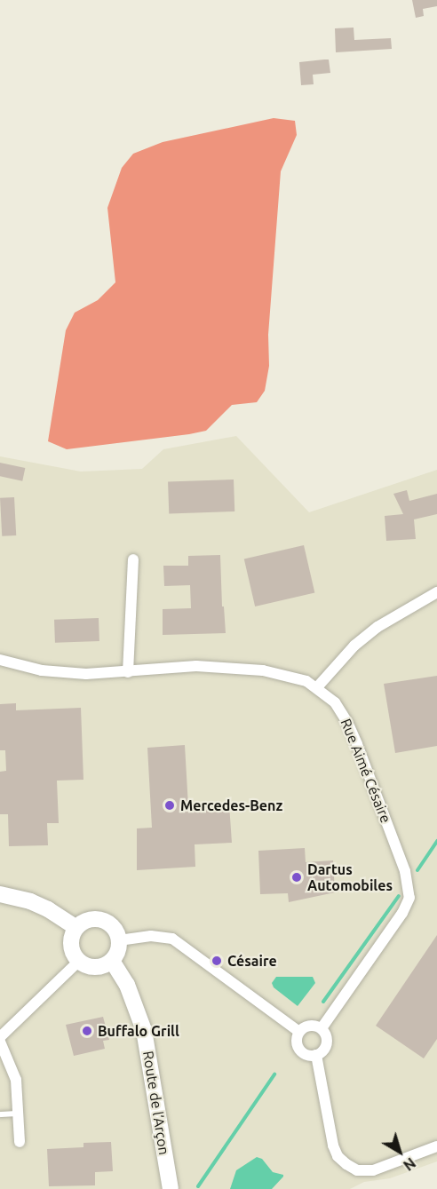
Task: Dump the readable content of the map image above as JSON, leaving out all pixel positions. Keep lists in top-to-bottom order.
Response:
{
  "streets": {
    "street": ["Rue Aimé Césaire", "Route de l’Arçon"]
  },
  "places": [
    "Mercedes-Benz",
    "Dartus Automobiles",
    "Césaire",
    "Buffalo Grill"
  ],
  "north": "bottom right"
}
